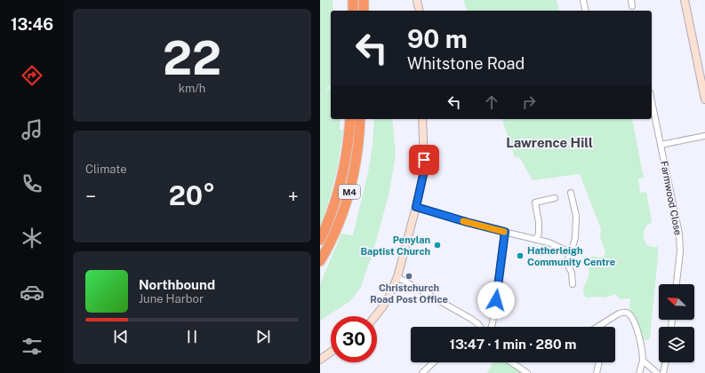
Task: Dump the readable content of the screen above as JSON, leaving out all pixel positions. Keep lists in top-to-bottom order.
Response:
{
  "streets": {
    "highway": ["M4"],
    "street": ["Farmwood Close"]
  },
  "districts": ["Lawrence Hill"],
  "places": ["Penylan Baptist Church", "Hatherleigh Community Centre", "Christchurch Road Post Office"],
  "north": "top left",
  "page": {
    "tabs": "13:46",
    "tile": [
      ["22", "km/h"],
      "Climate"
    ],
    "turn": ["90 m", "Whitstone Road"],
    "heat": ["−", "20°", "+"],
    "song": ["Northbound", "June Harbor"],
    "limit": "30",
    "trip": "13:47 · 1 min · 280 m"
  }
}
